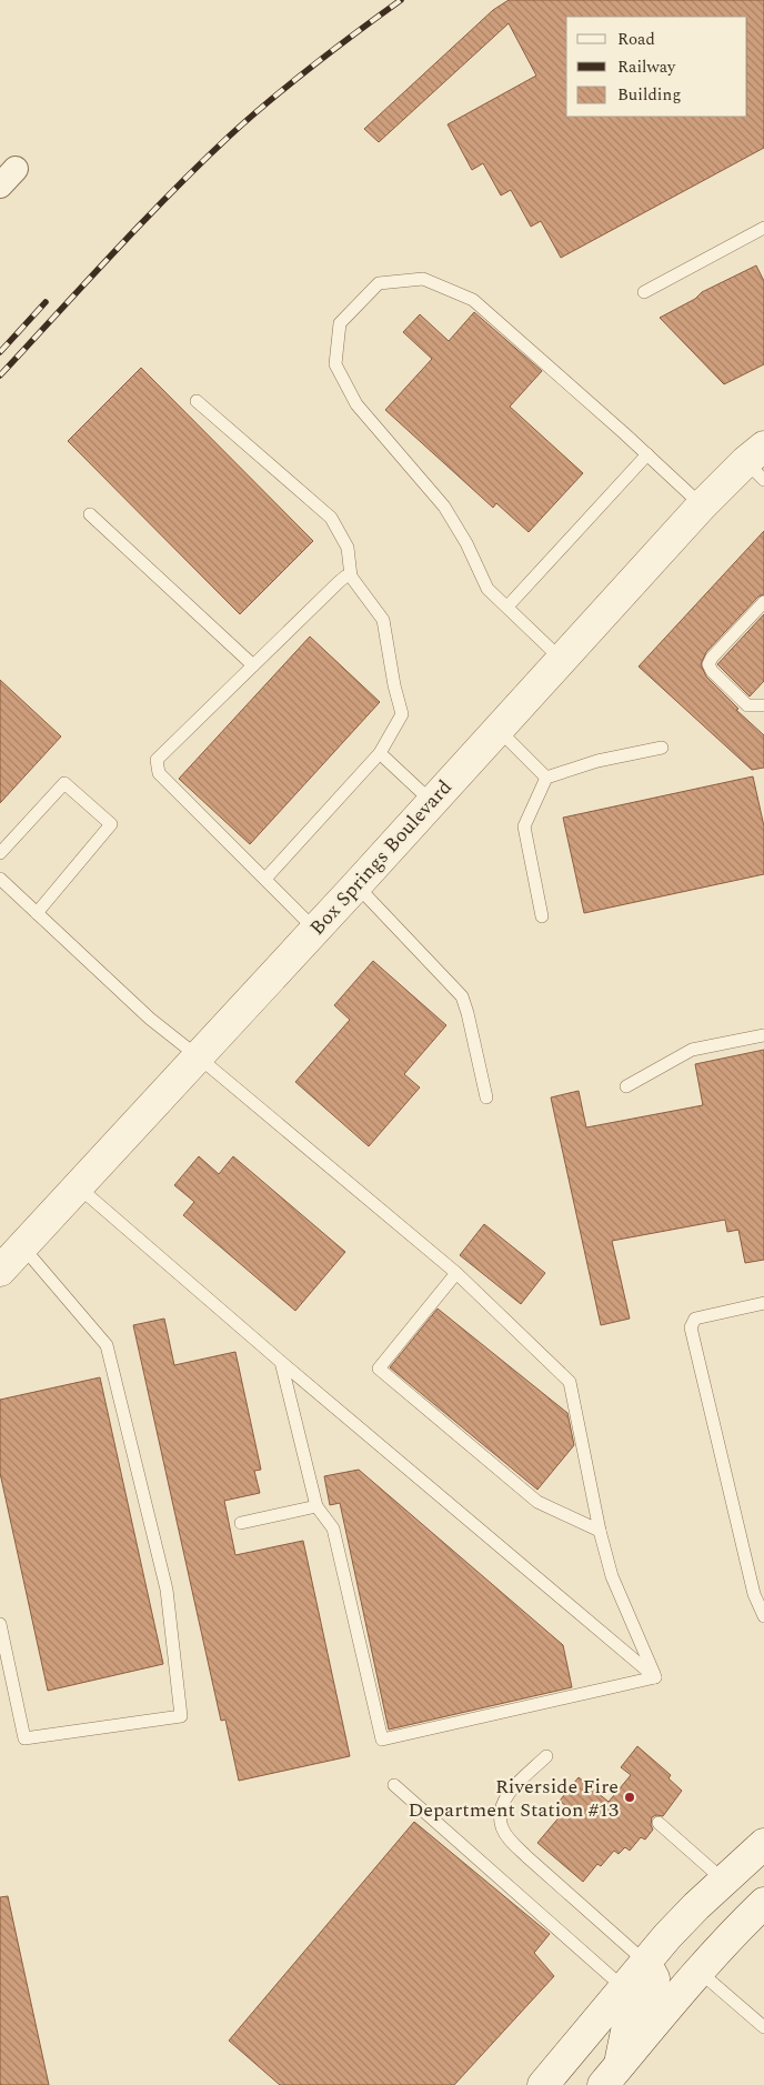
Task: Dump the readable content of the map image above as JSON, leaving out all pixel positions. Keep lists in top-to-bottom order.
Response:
{
  "streets": {
    "street": ["Box Springs Boulevard"]
  },
  "places": ["Riverside Fire Department Station #13"],
  "legend": ["Road", "Railway", "Building"]
}
